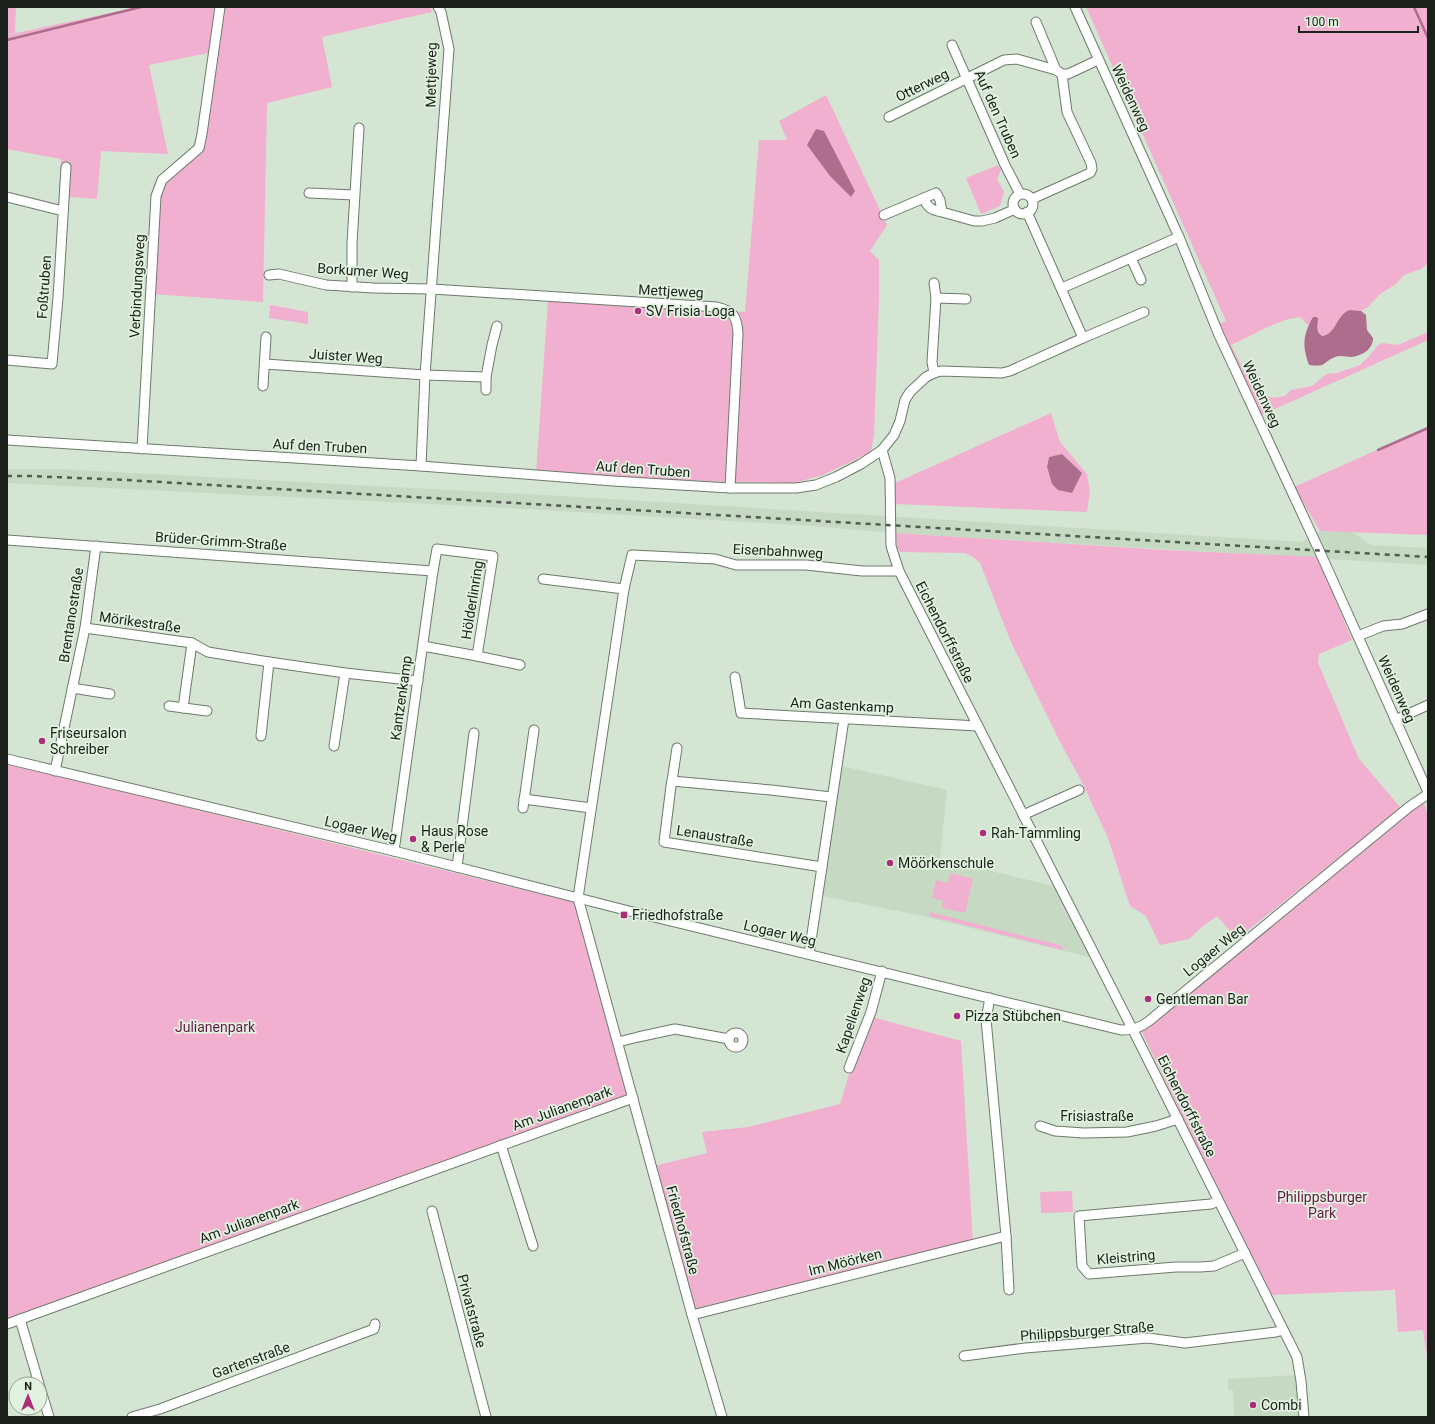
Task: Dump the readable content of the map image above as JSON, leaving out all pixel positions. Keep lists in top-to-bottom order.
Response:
{
  "streets": {
    "street": [
      "Mettjeweg",
      "Otterweg",
      "Weidenweg",
      "Auf den Truben",
      "Borkumer Weg",
      "Verbindungsweg",
      "Foßtruben",
      "Juister Weg",
      "Brüder-Grimm-Straße",
      "Eisenbahnweg",
      "Hölderlinring",
      "Brentanostraße",
      "Mörikestraße",
      "Eichendorffstraße",
      "Kantzenkamp",
      "Am Gastenkamp",
      "Logaer Weg",
      "Lenaustraße",
      "Kapellenweg",
      "Am Julianenpark",
      "Frisiastraße",
      "Friedhofstraße",
      "Kleistring",
      "Im Möörken",
      "Privatstraße",
      "Philippsburger Straße",
      "Gartenstraße"
    ]
  },
  "crossings": [
    ["Mettjeweg", "Auf den Truben"],
    ["Mettjeweg", "Borkumer Weg"],
    ["Mettjeweg", "Juister Weg"],
    ["Otterweg", "Auf den Truben"],
    ["Weidenweg", "Logaer Weg"],
    ["Auf den Truben", "Verbindungsweg"],
    ["Auf den Truben", "Eichendorffstraße"],
    ["Brüder-Grimm-Straße", "Brentanostraße"],
    ["Brüder-Grimm-Straße", "Kantzenkamp"],
    ["Eisenbahnweg", "Eichendorffstraße"],
    ["Eisenbahnweg", "Friedhofstraße"],
    ["Hölderlinring", "Kantzenkamp"],
    ["Brentanostraße", "Mörikestraße"],
    ["Brentanostraße", "Logaer Weg"],
    ["Mörikestraße", "Kantzenkamp"],
    ["Eichendorffstraße", "Am Gastenkamp"],
    ["Eichendorffstraße", "Logaer Weg"],
    ["Eichendorffstraße", "Frisiastraße"],
    ["Eichendorffstraße", "Kleistring"],
    ["Eichendorffstraße", "Philippsburger Straße"],
    ["Kantzenkamp", "Logaer Weg"],
    ["Logaer Weg", "Kapellenweg"],
    ["Logaer Weg", "Friedhofstraße"],
    ["Am Julianenpark", "Friedhofstraße"],
    ["Friedhofstraße", "Im Möörken"]
  ],
  "parks": ["Julianenpark", "Philippsburger Park"],
  "places": {
    "other": [
      "SV Frisia Loga",
      "Friseursalon Schreiber",
      "Rah-Tammling",
      "Haus Rose & Perle",
      "Möörkenschule",
      "Gentleman Bar",
      "Pizza Stübchen",
      "Combi"
    ],
    "transit": ["Friedhofstraße"]
  },
  "scale_bar": "100 m",
  "north": "top"
}
